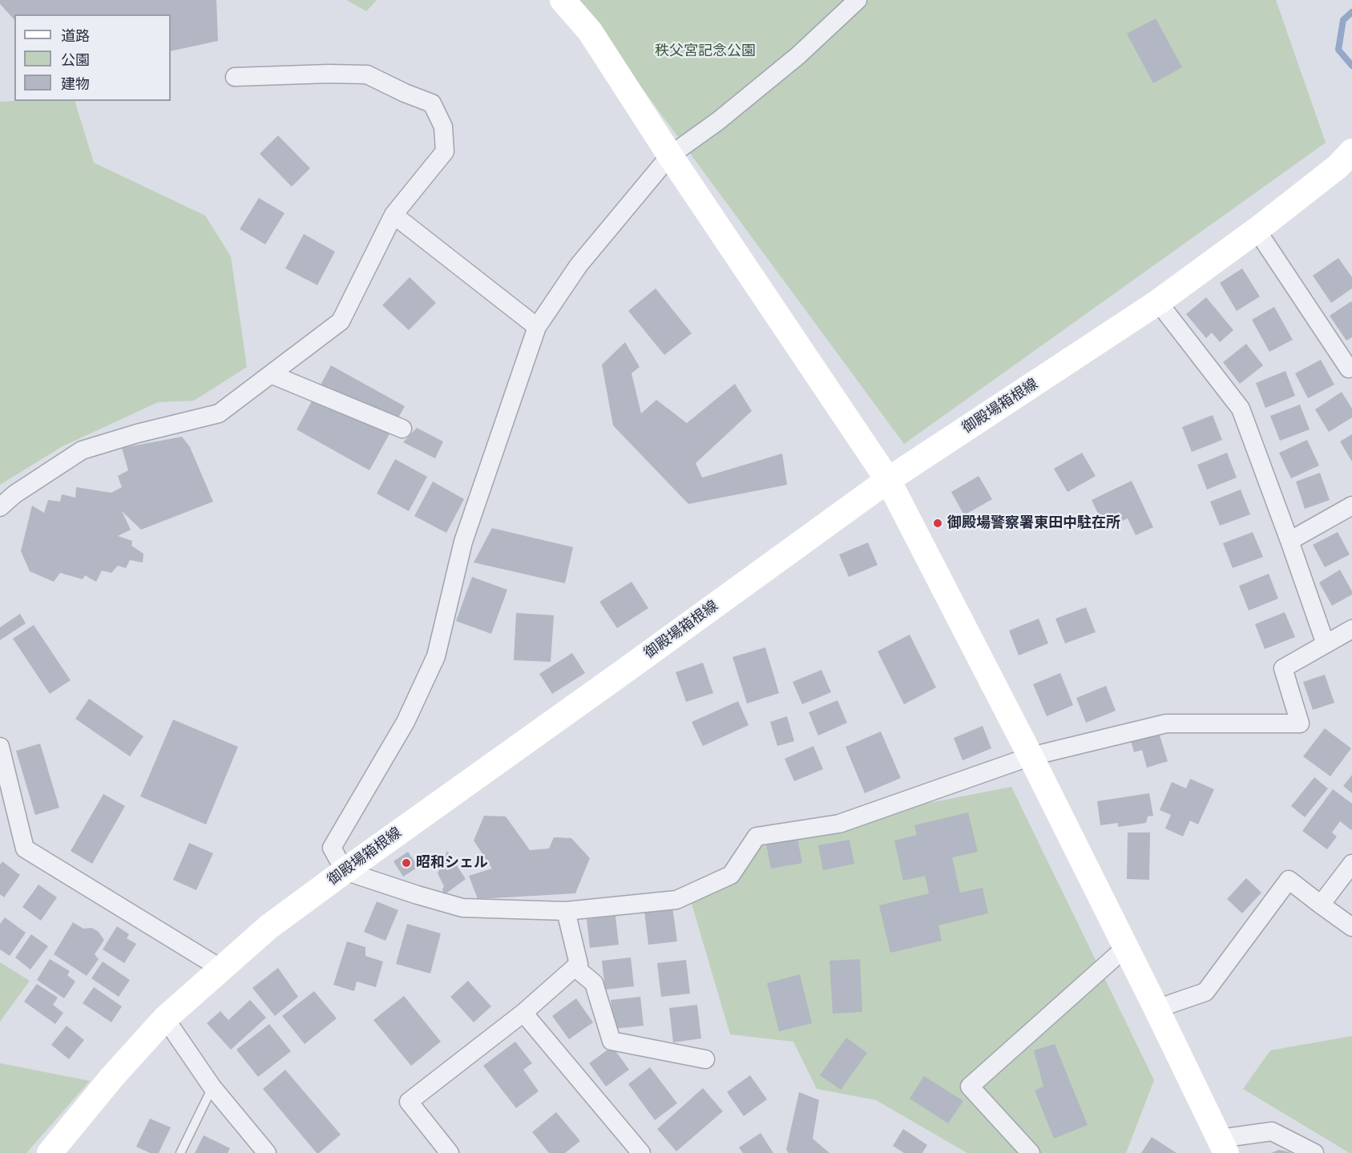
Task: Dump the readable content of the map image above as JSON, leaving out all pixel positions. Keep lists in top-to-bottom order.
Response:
{
  "streets": {
    "main road": ["御殿場箱根線"]
  },
  "parks": ["秩父宮記念公園"],
  "places": ["御殿場警察署東田中駐在所", "昭和シェル"],
  "legend": ["道路", "公園", "建物"]
}
